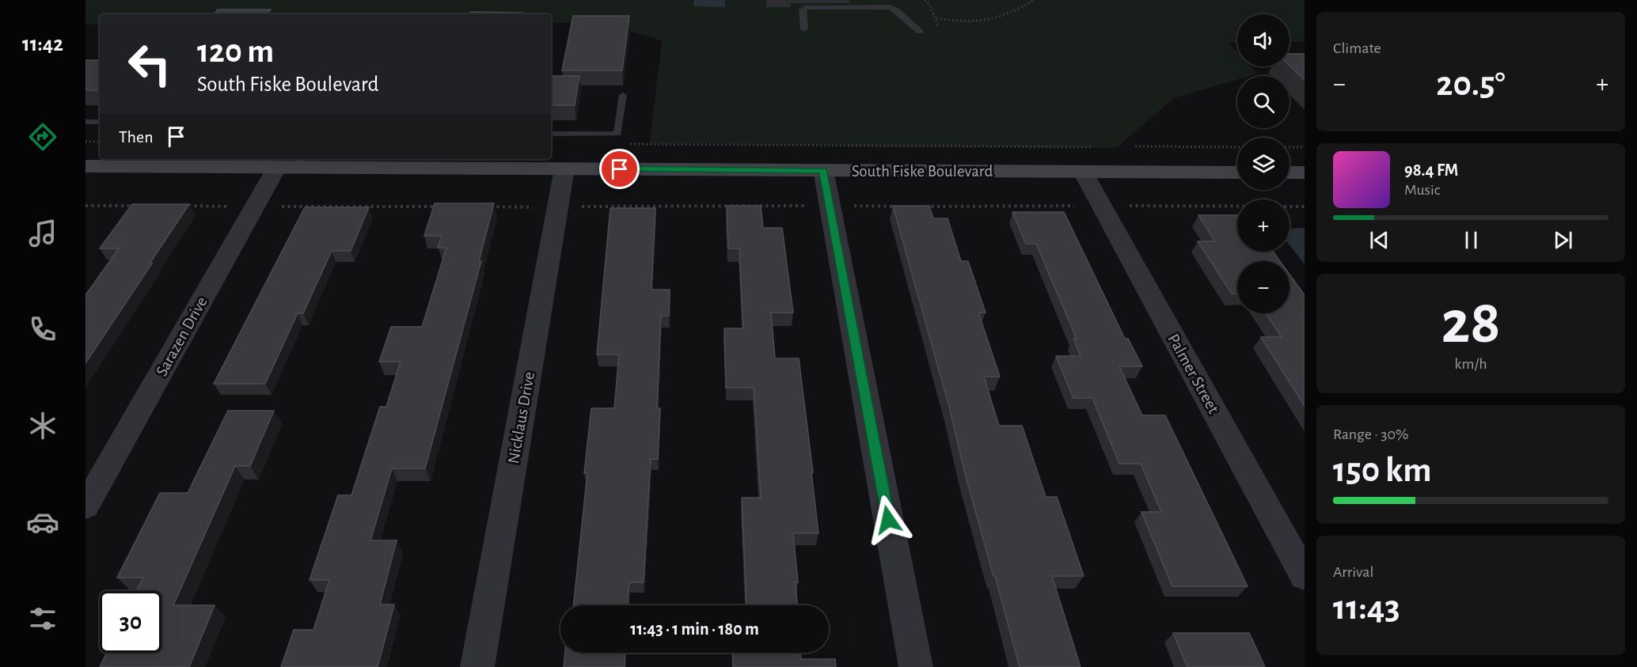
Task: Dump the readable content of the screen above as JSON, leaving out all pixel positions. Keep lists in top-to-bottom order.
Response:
{
  "streets": {
    "main road": ["South Fiske Boulevard"],
    "street": ["Sarazen Drive", "Palmer Street", "Nicklaus Drive"]
  },
  "crossings": [
    ["South Fiske Boulevard", "Sarazen Drive"],
    ["South Fiske Boulevard", "Palmer Street"],
    ["South Fiske Boulevard", "Nicklaus Drive"]
  ],
  "page": {
    "tabs": "11:42",
    "tile": [
      "Climate",
      ["28", "km/h"],
      ["Range · 30%", "150 km"],
      ["Arrival", "11:43"]
    ],
    "map_buttons": ["+", "−"],
    "turn": ["120 m", "South Fiske Boulevard"],
    "heat": ["−", "20.5°", "+"],
    "then": "Then",
    "song": ["98.4 FM", "Music"],
    "limit": "30",
    "trip": "11:43 · 1 min · 180 m"
  }
}
